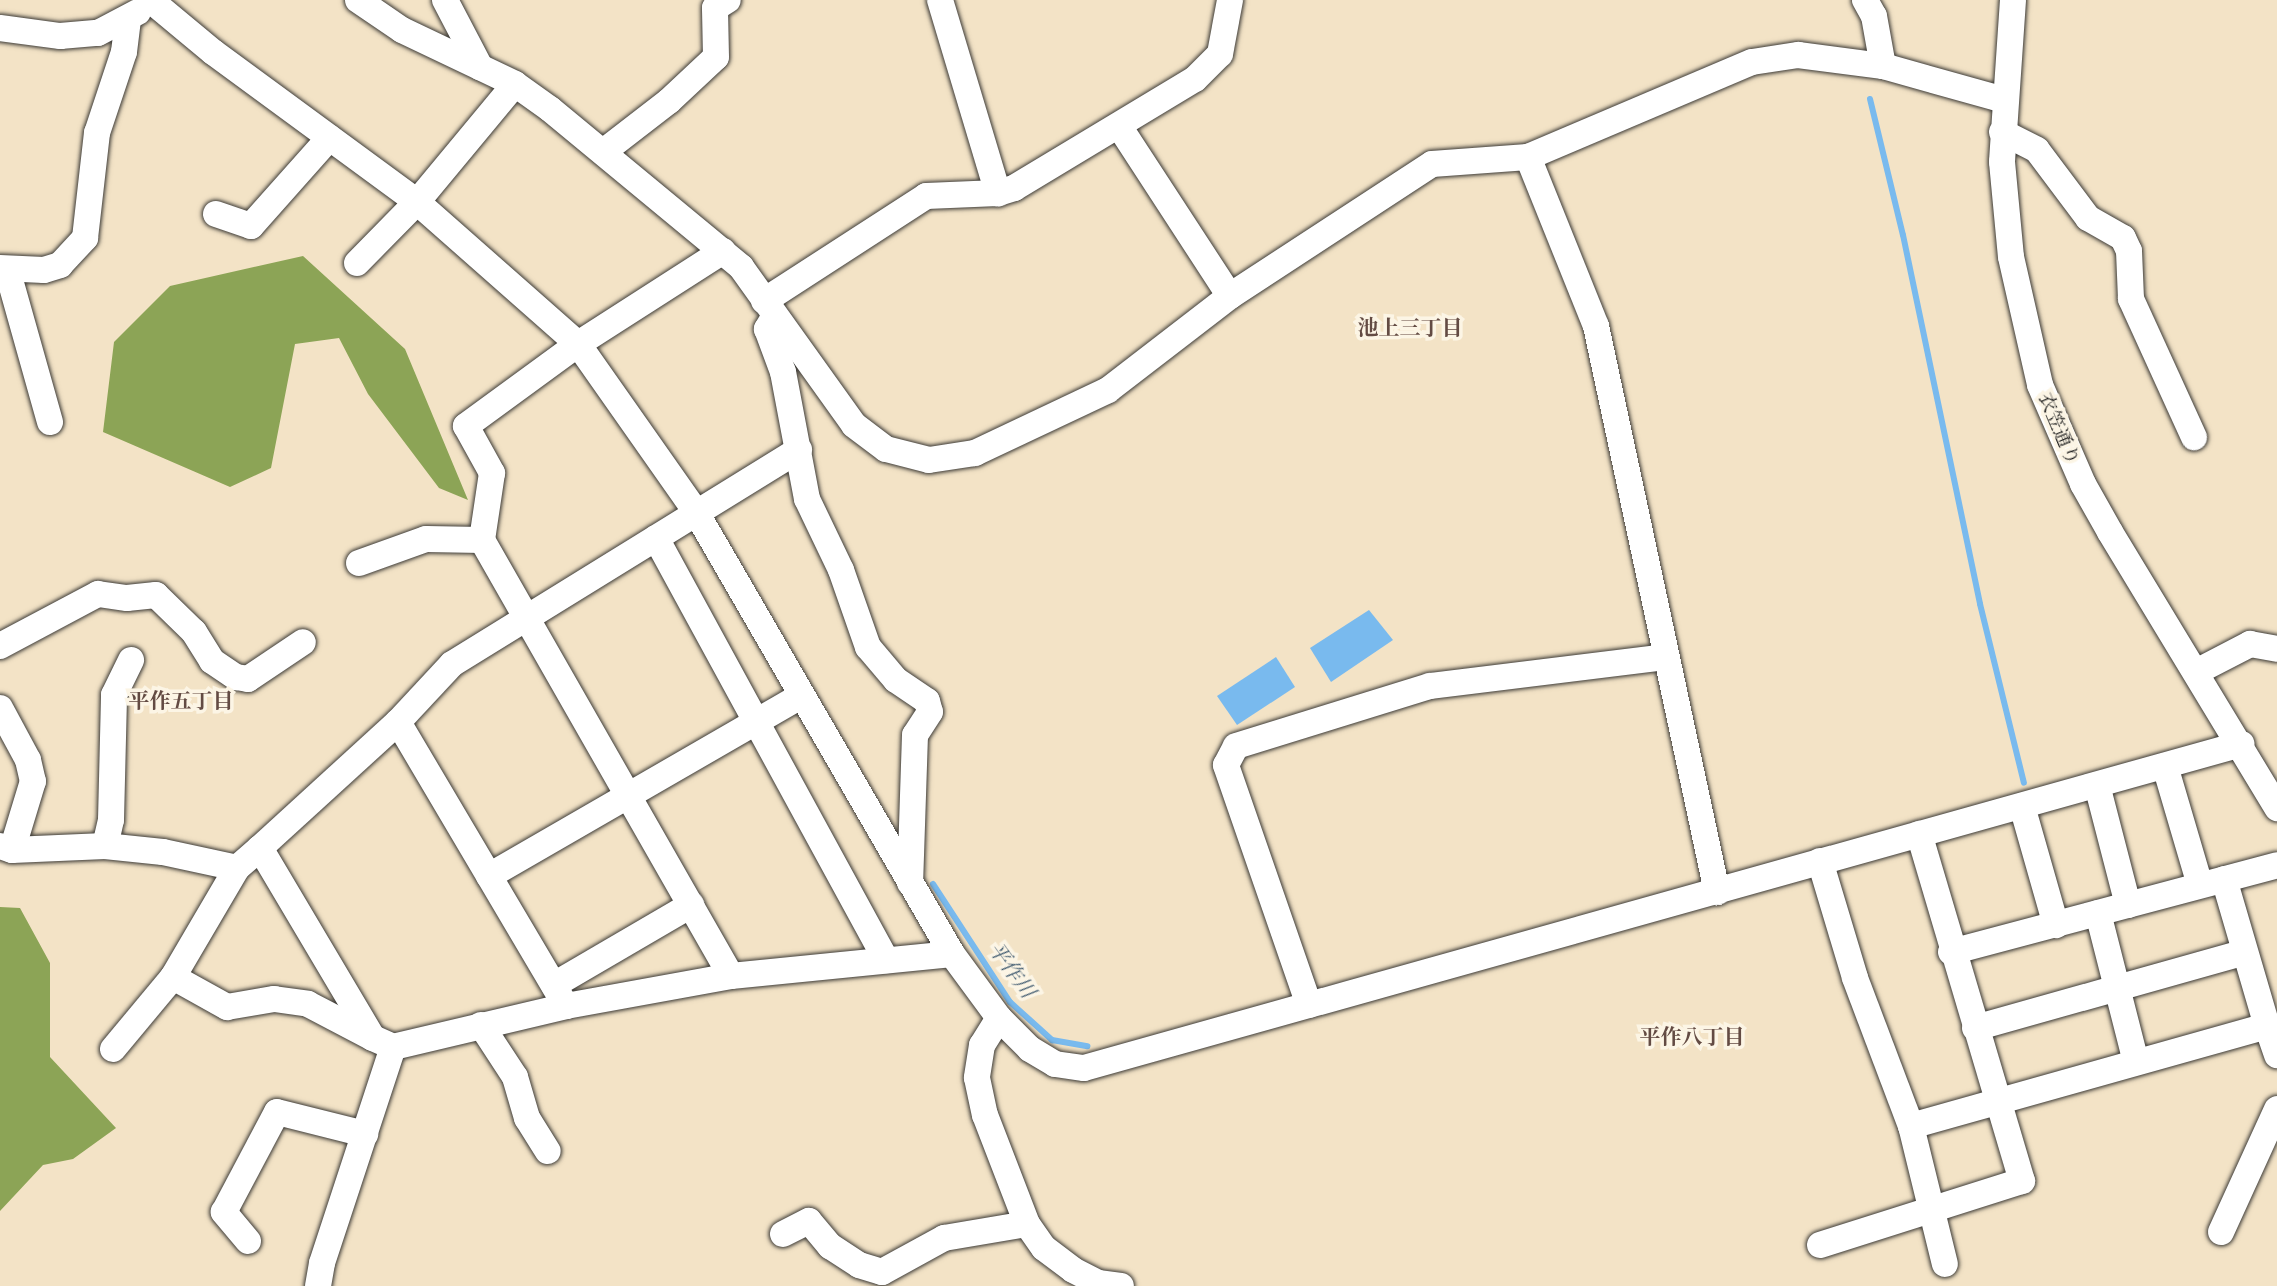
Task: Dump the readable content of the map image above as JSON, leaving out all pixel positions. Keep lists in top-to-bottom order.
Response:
{
  "streets": {
    "street": ["衣笠通り"]
  },
  "districts": ["池上三丁目", "平作五丁目", "平作八丁目"],
  "water": ["平作川"]
}
